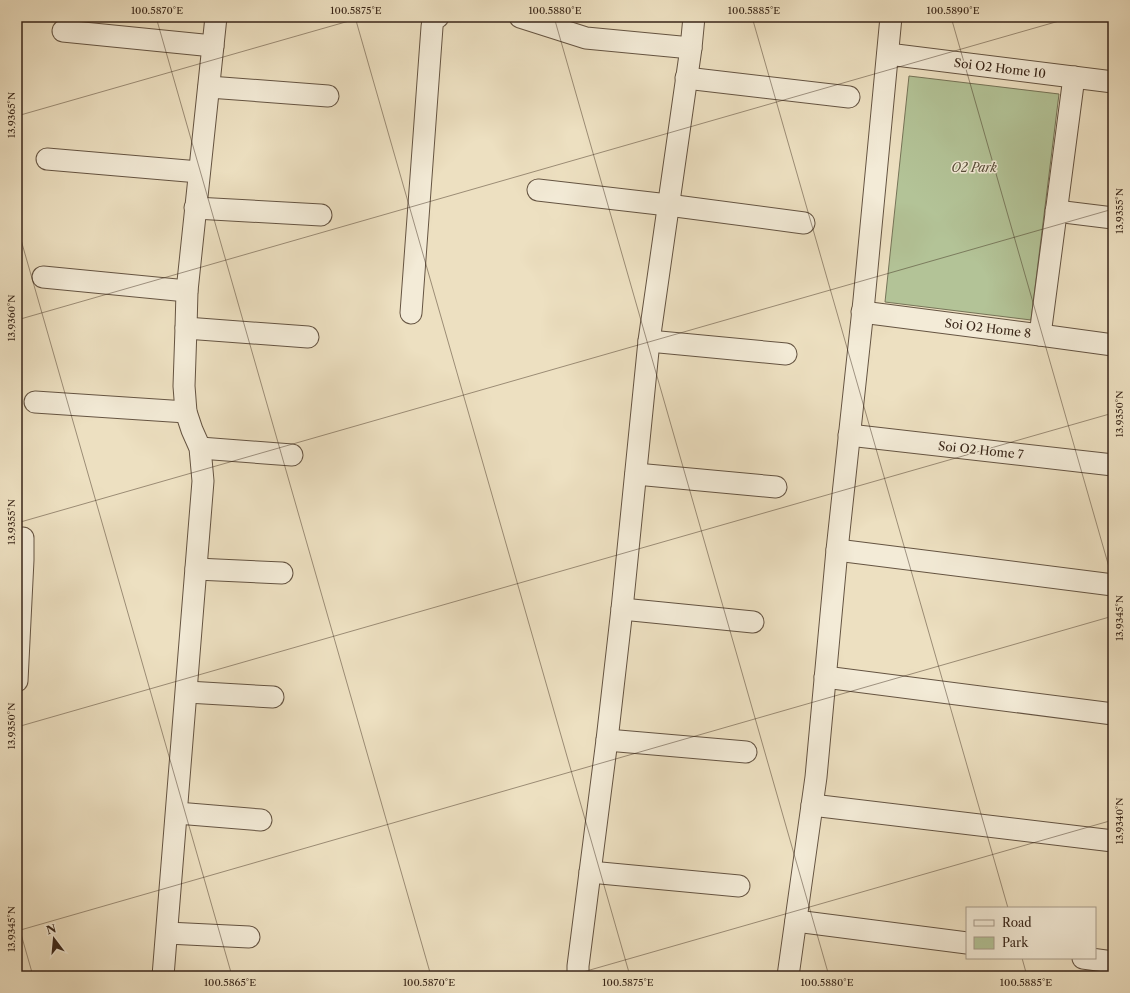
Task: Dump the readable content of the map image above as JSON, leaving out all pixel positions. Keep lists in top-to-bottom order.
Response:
{
  "streets": {
    "street": ["Soi O2 Home 10", "Soi O2 Home 8", "Soi O2 Home 7"]
  },
  "parks": ["O2 Park"],
  "legend": ["Road", "Park"],
  "north": "top",
  "coordinates": [
    "100.5870°E",
    "100.5875°E",
    "100.5880°E",
    "100.5885°E",
    "100.5890°E",
    "13.9365°N",
    "13.9355°N",
    "13.9360°N",
    "13.9350°N",
    "13.9345°N",
    "13.9340°N",
    "100.5865°E"
  ]
}
